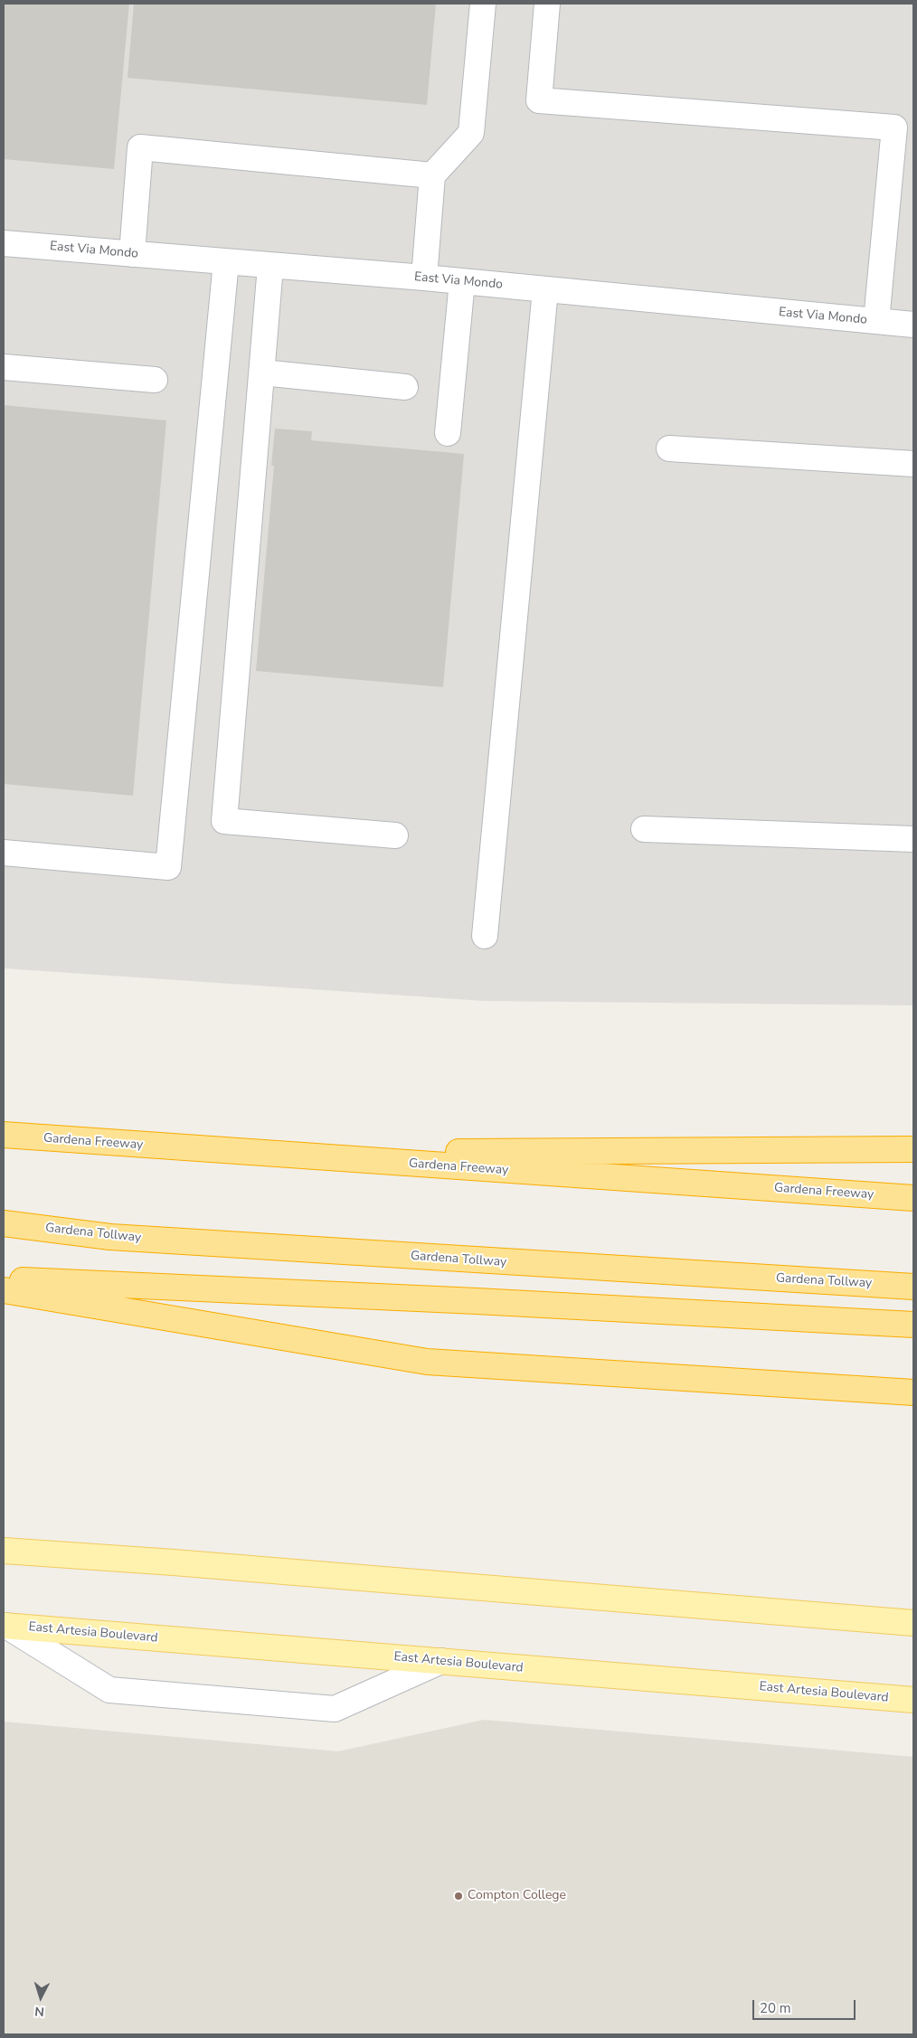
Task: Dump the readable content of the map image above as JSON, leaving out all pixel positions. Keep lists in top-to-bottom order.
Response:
{
  "streets": {
    "highway": ["Gardena Freeway", "Gardena Tollway"],
    "main road": ["East Artesia Boulevard"],
    "street": ["East Via Mondo"]
  },
  "places": ["Compton College"],
  "scale_bar": "20 m",
  "north": "bottom"
}
